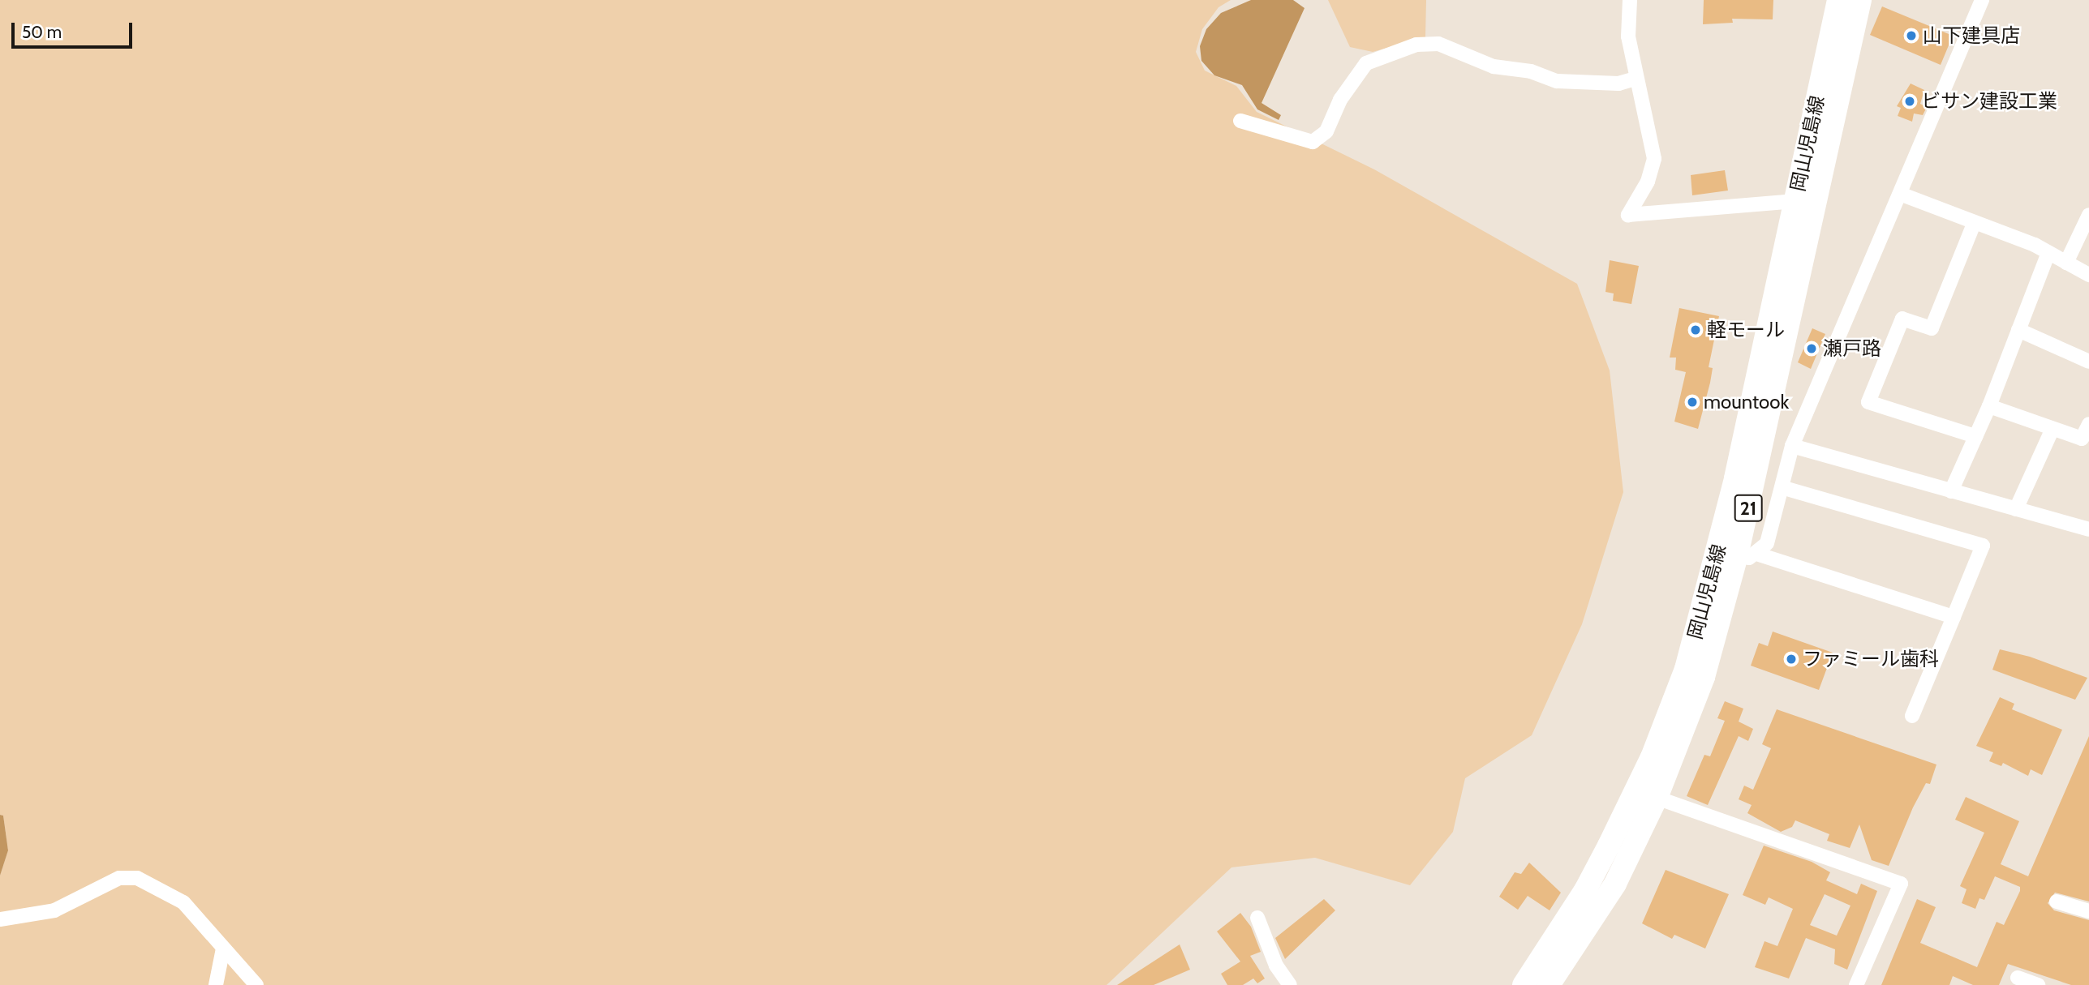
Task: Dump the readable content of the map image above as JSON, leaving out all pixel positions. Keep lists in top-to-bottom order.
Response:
{
  "streets": {
    "main road": ["岡山児島線", "21"]
  },
  "places": [
    "山下建具店",
    "ビサン建設工業",
    "軽モール",
    "瀬戸路",
    "mountook",
    "ファミール歯科"
  ],
  "scale_bar": "50 m"
}
